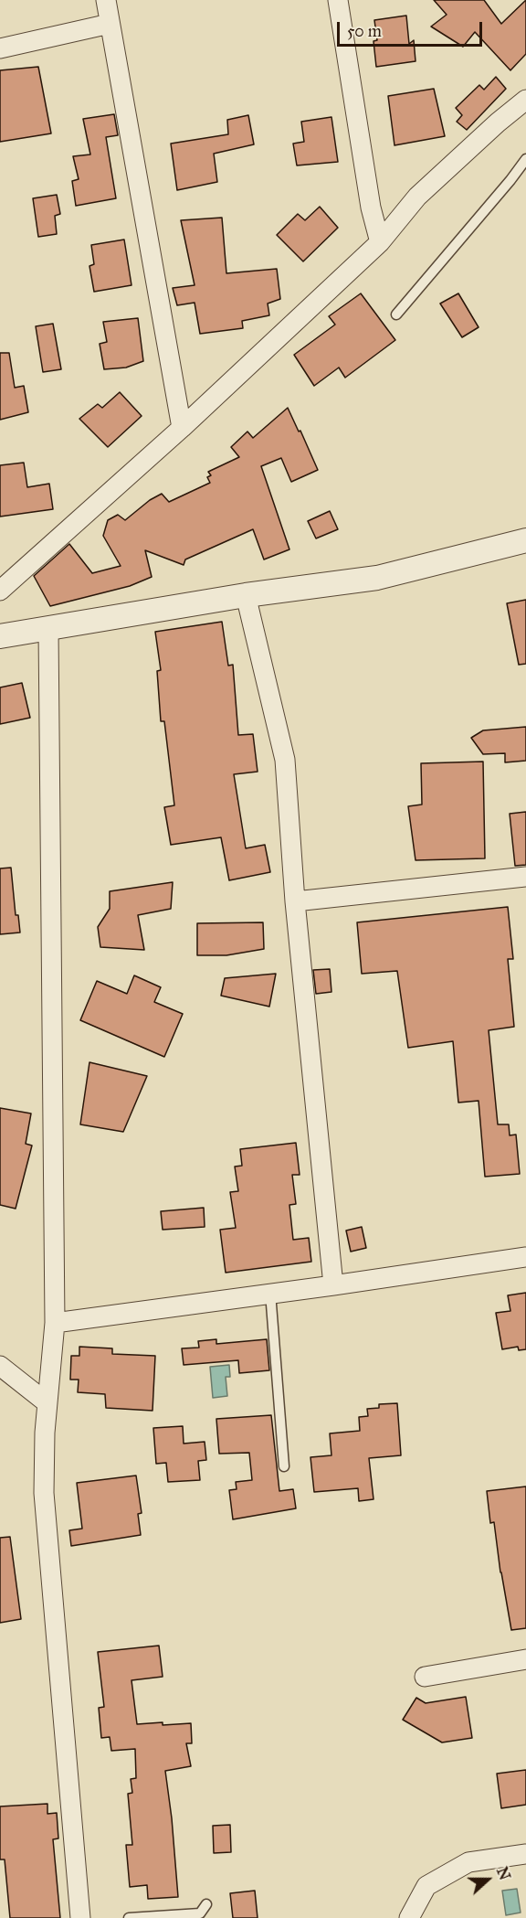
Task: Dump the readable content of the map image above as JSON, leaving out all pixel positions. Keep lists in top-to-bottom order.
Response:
{
  "scale_bar": "50 m",
  "north": "right"
}
